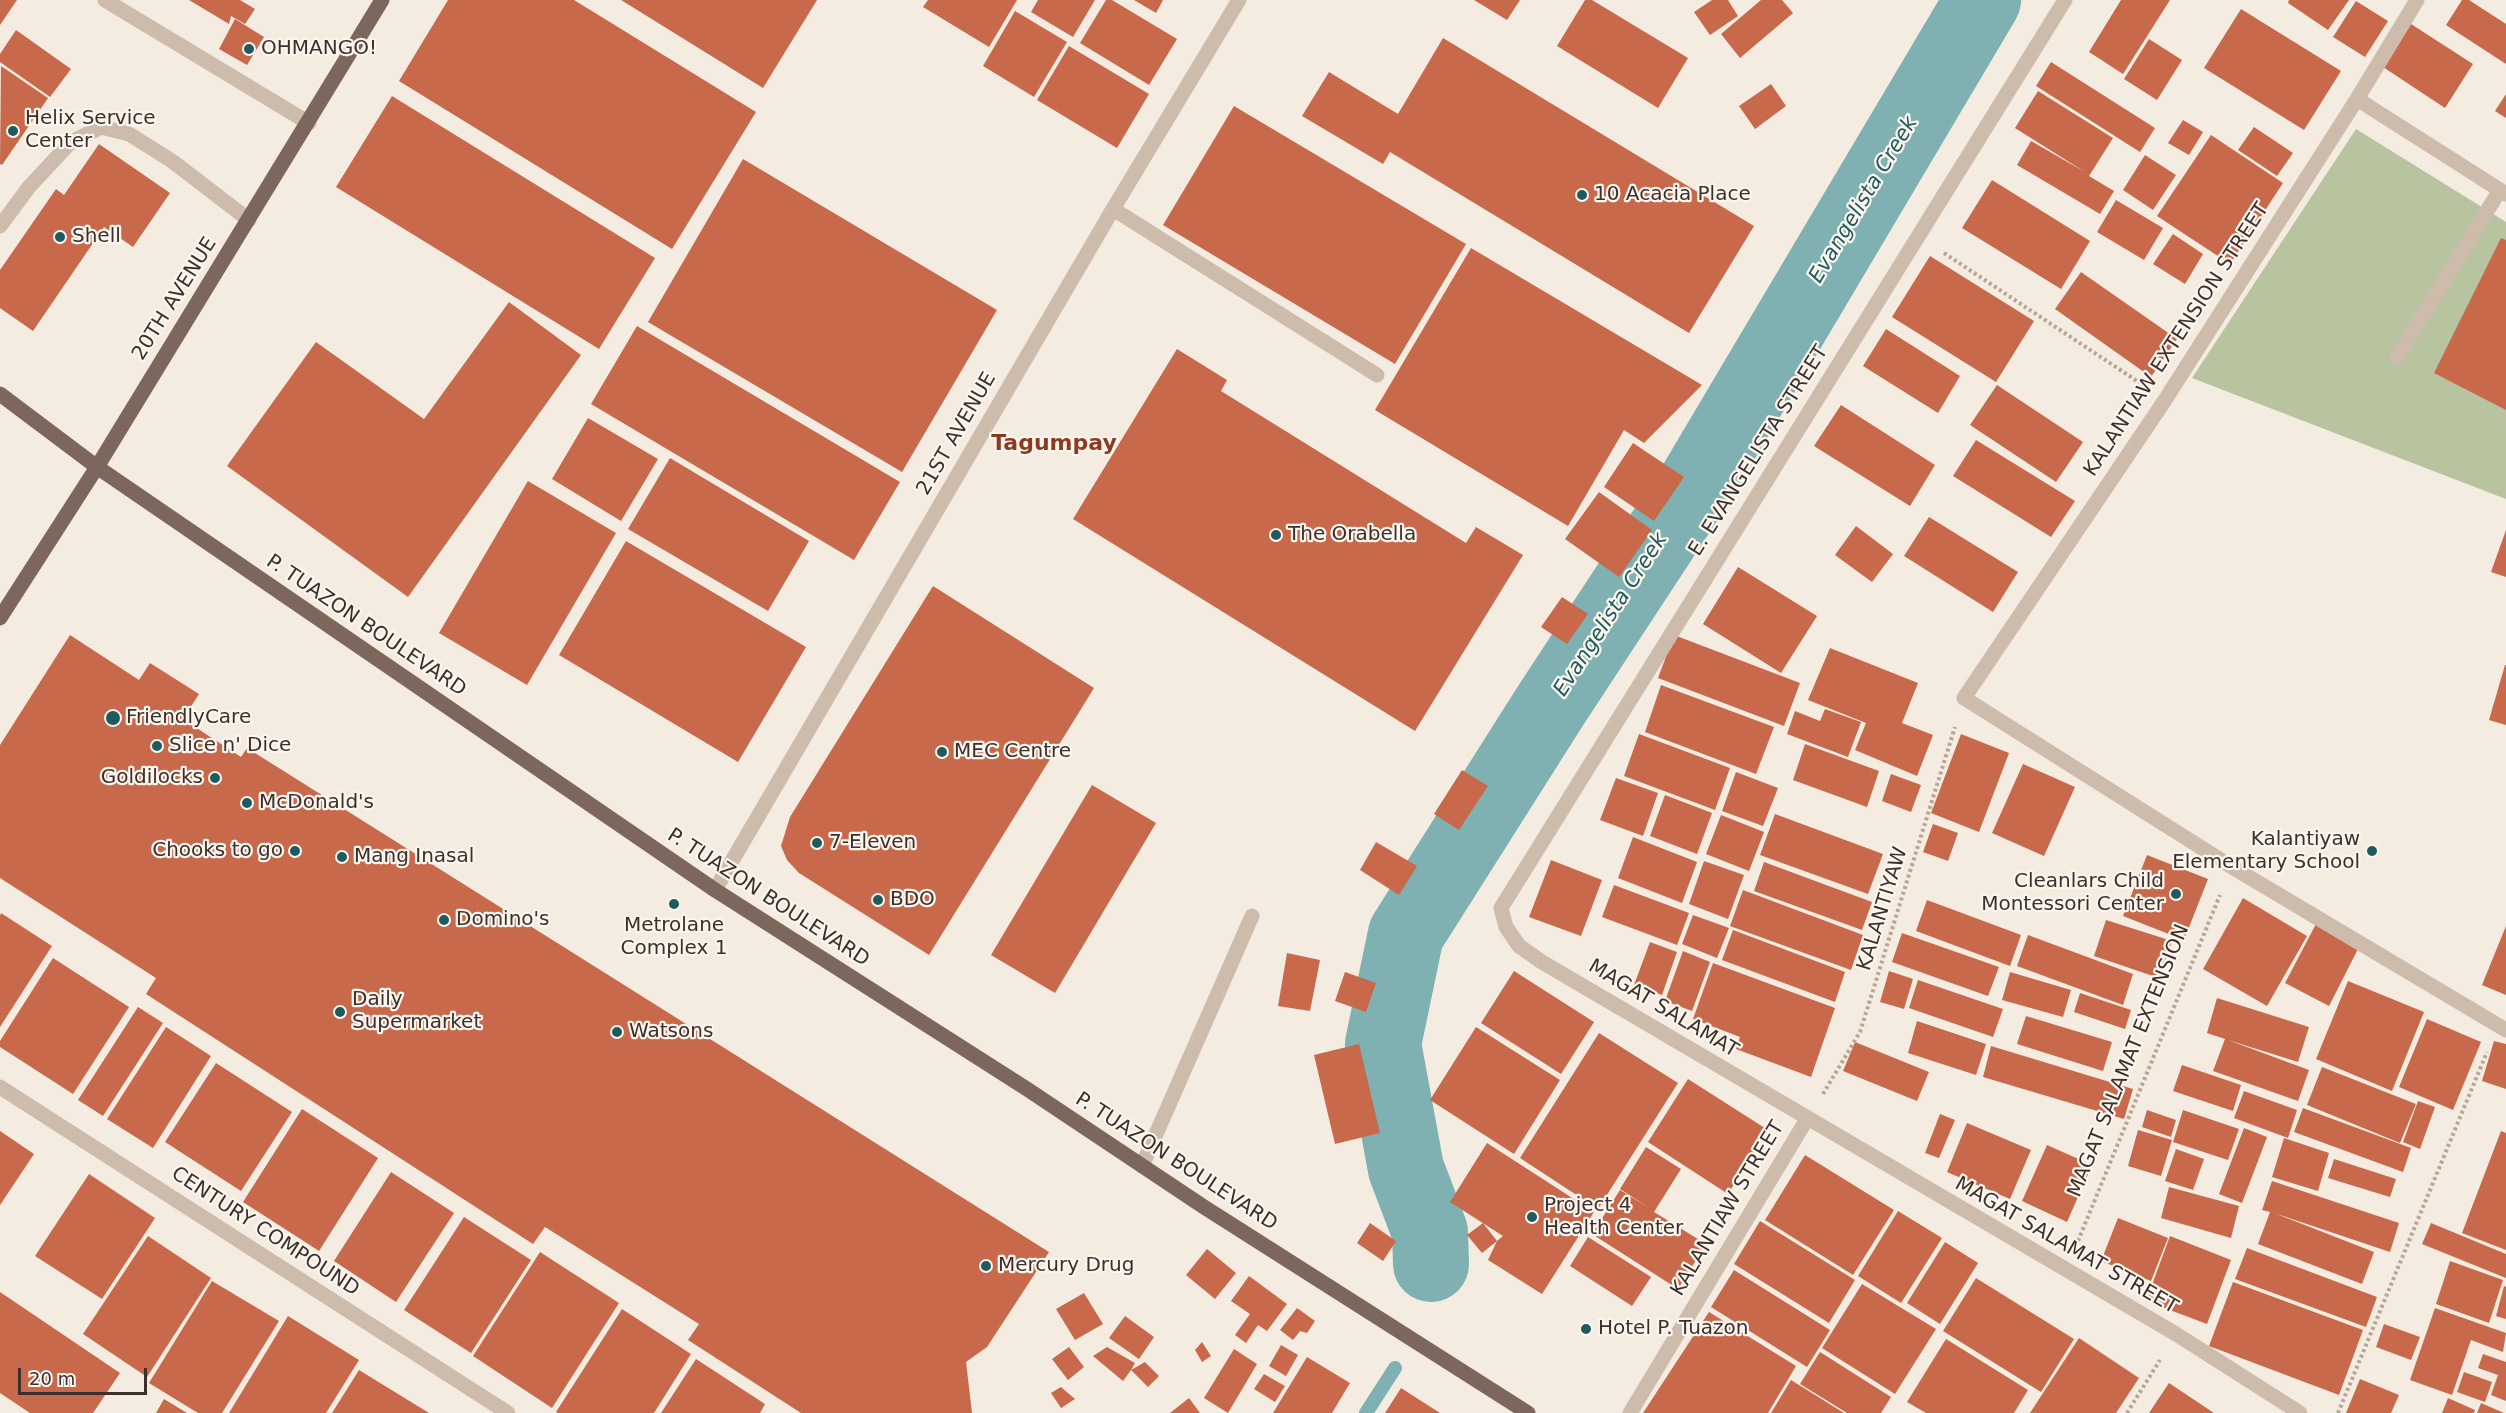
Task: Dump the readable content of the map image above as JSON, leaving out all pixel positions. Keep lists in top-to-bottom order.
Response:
{
  "streets": {
    "main road": ["20TH AVENUE", "P. TUAZON BOULEVARD"],
    "street": [
      "KALANTIAW EXTENSION STREET",
      "21ST AVENUE",
      "E. EVANGELISTA STREET",
      "MAGAT SALAMAT",
      "KALANTIAW STREET",
      "CENTURY COMPOUND",
      "MAGAT SALAMAT STREET"
    ],
    "path": ["KALANTIYAW", "MAGAT SALAMAT EXTENSION"]
  },
  "crossings": [
    ["20TH AVENUE", "P. TUAZON BOULEVARD"],
    ["KALANTIAW EXTENSION STREET", "KALANTIYAW"],
    ["21ST AVENUE", "P. TUAZON BOULEVARD"],
    ["E. EVANGELISTA STREET", "MAGAT SALAMAT"],
    ["KALANTIYAW", "MAGAT SALAMAT"],
    ["KALANTIYAW", "KALANTIAW STREET"],
    ["KALANTIYAW", "MAGAT SALAMAT STREET"],
    ["MAGAT SALAMAT", "KALANTIAW STREET"],
    ["MAGAT SALAMAT", "MAGAT SALAMAT STREET"],
    ["MAGAT SALAMAT EXTENSION", "MAGAT SALAMAT STREET"],
    ["KALANTIAW STREET", "MAGAT SALAMAT STREET"]
  ],
  "districts": ["Tagumpay"],
  "water": ["Evangelista Creek"],
  "places": [
    "OHMANGO!",
    "Helix Service Center",
    "10 Acacia Place",
    "Shell",
    "The Orabella",
    "FriendlyCare",
    "Slice n' Dice",
    "MEC Centre",
    "Goldilocks",
    "McDonald's",
    "7-Eleven",
    "Chooks to go",
    "Kalantiyaw Elementary School",
    "Mang Inasal",
    "Cleanlars Child Montessori Center",
    "BDO",
    "Metrolane Complex 1",
    "Domino's",
    "Daily Supermarket",
    "Watsons",
    "Project 4 Health Center",
    "Mercury Drug",
    "Hotel P. Tuazon"
  ],
  "scale_bar": "20 m"
}
